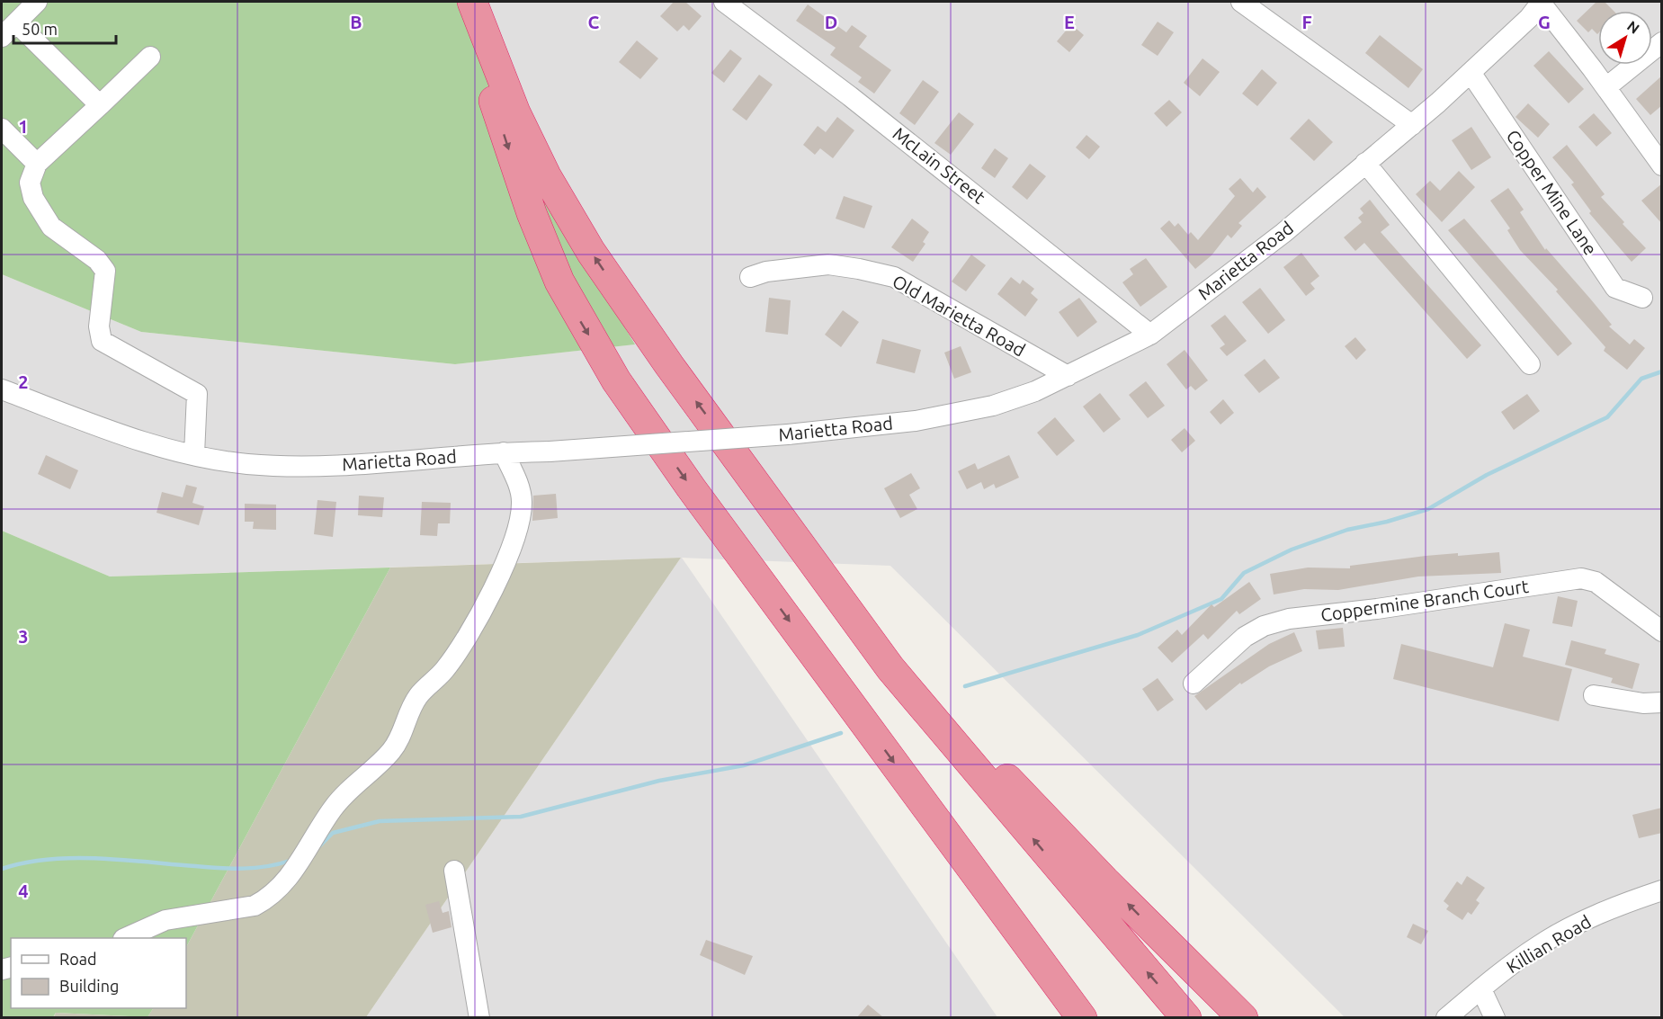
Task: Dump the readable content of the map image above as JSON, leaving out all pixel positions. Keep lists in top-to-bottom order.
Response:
{
  "streets": {
    "street": [
      "McLain Street",
      "Copper Mine Lane",
      "Marietta Road",
      "Old Marietta Road",
      "Coppermine Branch Court",
      "Killian Road"
    ]
  },
  "crossings": [
    ["McLain Street", "Marietta Road"],
    ["Copper Mine Lane", "Marietta Road"],
    ["Marietta Road", "Old Marietta Road"]
  ],
  "legend": ["Road", "Building"],
  "scale_bar": "50 m",
  "north": "top right",
  "grid": {
    "columns": [
      "B",
      "C",
      "D",
      "E",
      "F",
      "G"
    ],
    "rows": [
      "1",
      "2",
      "3",
      "4"
    ]
  }
}
